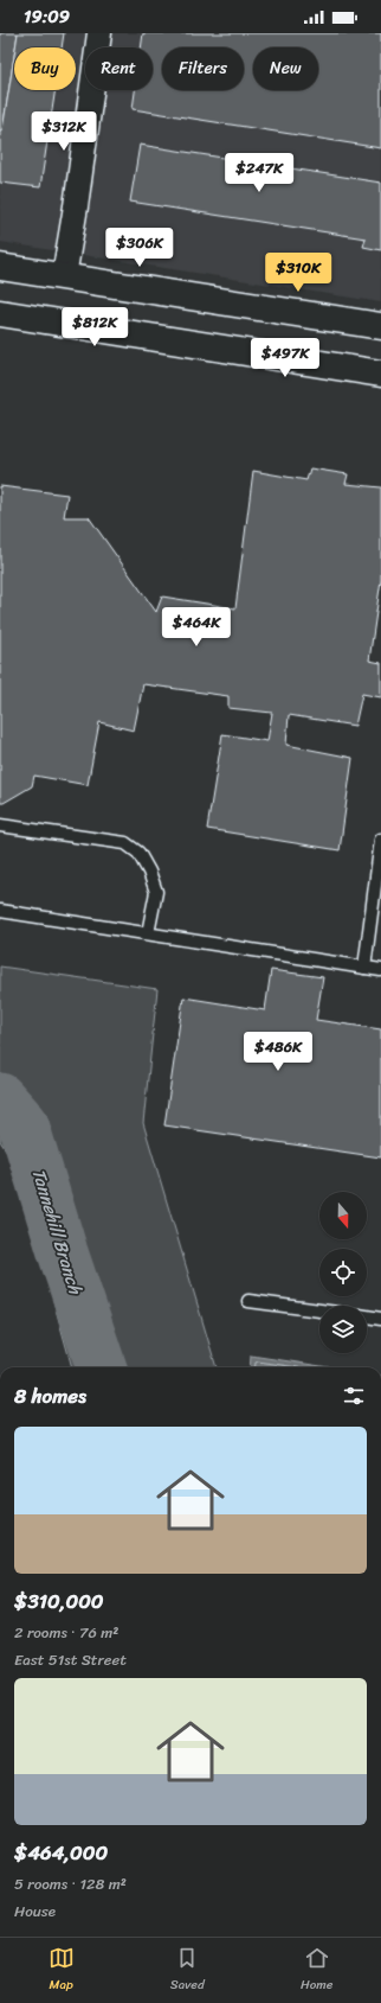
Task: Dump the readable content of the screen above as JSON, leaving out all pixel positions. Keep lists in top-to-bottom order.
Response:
{
  "water": ["Tannehill Branch"],
  "north": "bottom",
  "page": {
    "status": "19:09",
    "chip": [
      "Buy",
      "Rent",
      "Filters",
      "New"
    ],
    "price": [
      "$312K",
      "$247K",
      "$306K",
      "$310K",
      "$812K",
      "$497K",
      "$464K",
      "$486K"
    ],
    "heading": "8 homes",
    "list": [
      {
        "name": "$310,000",
        "note": "2 rooms · 76 m² · East 51st Street"
      },
      {
        "name": "$464,000",
        "note": "5 rooms · 128 m² · House"
      }
    ],
    "tabs": ["Map", "Saved", "Home"]
  }
}
